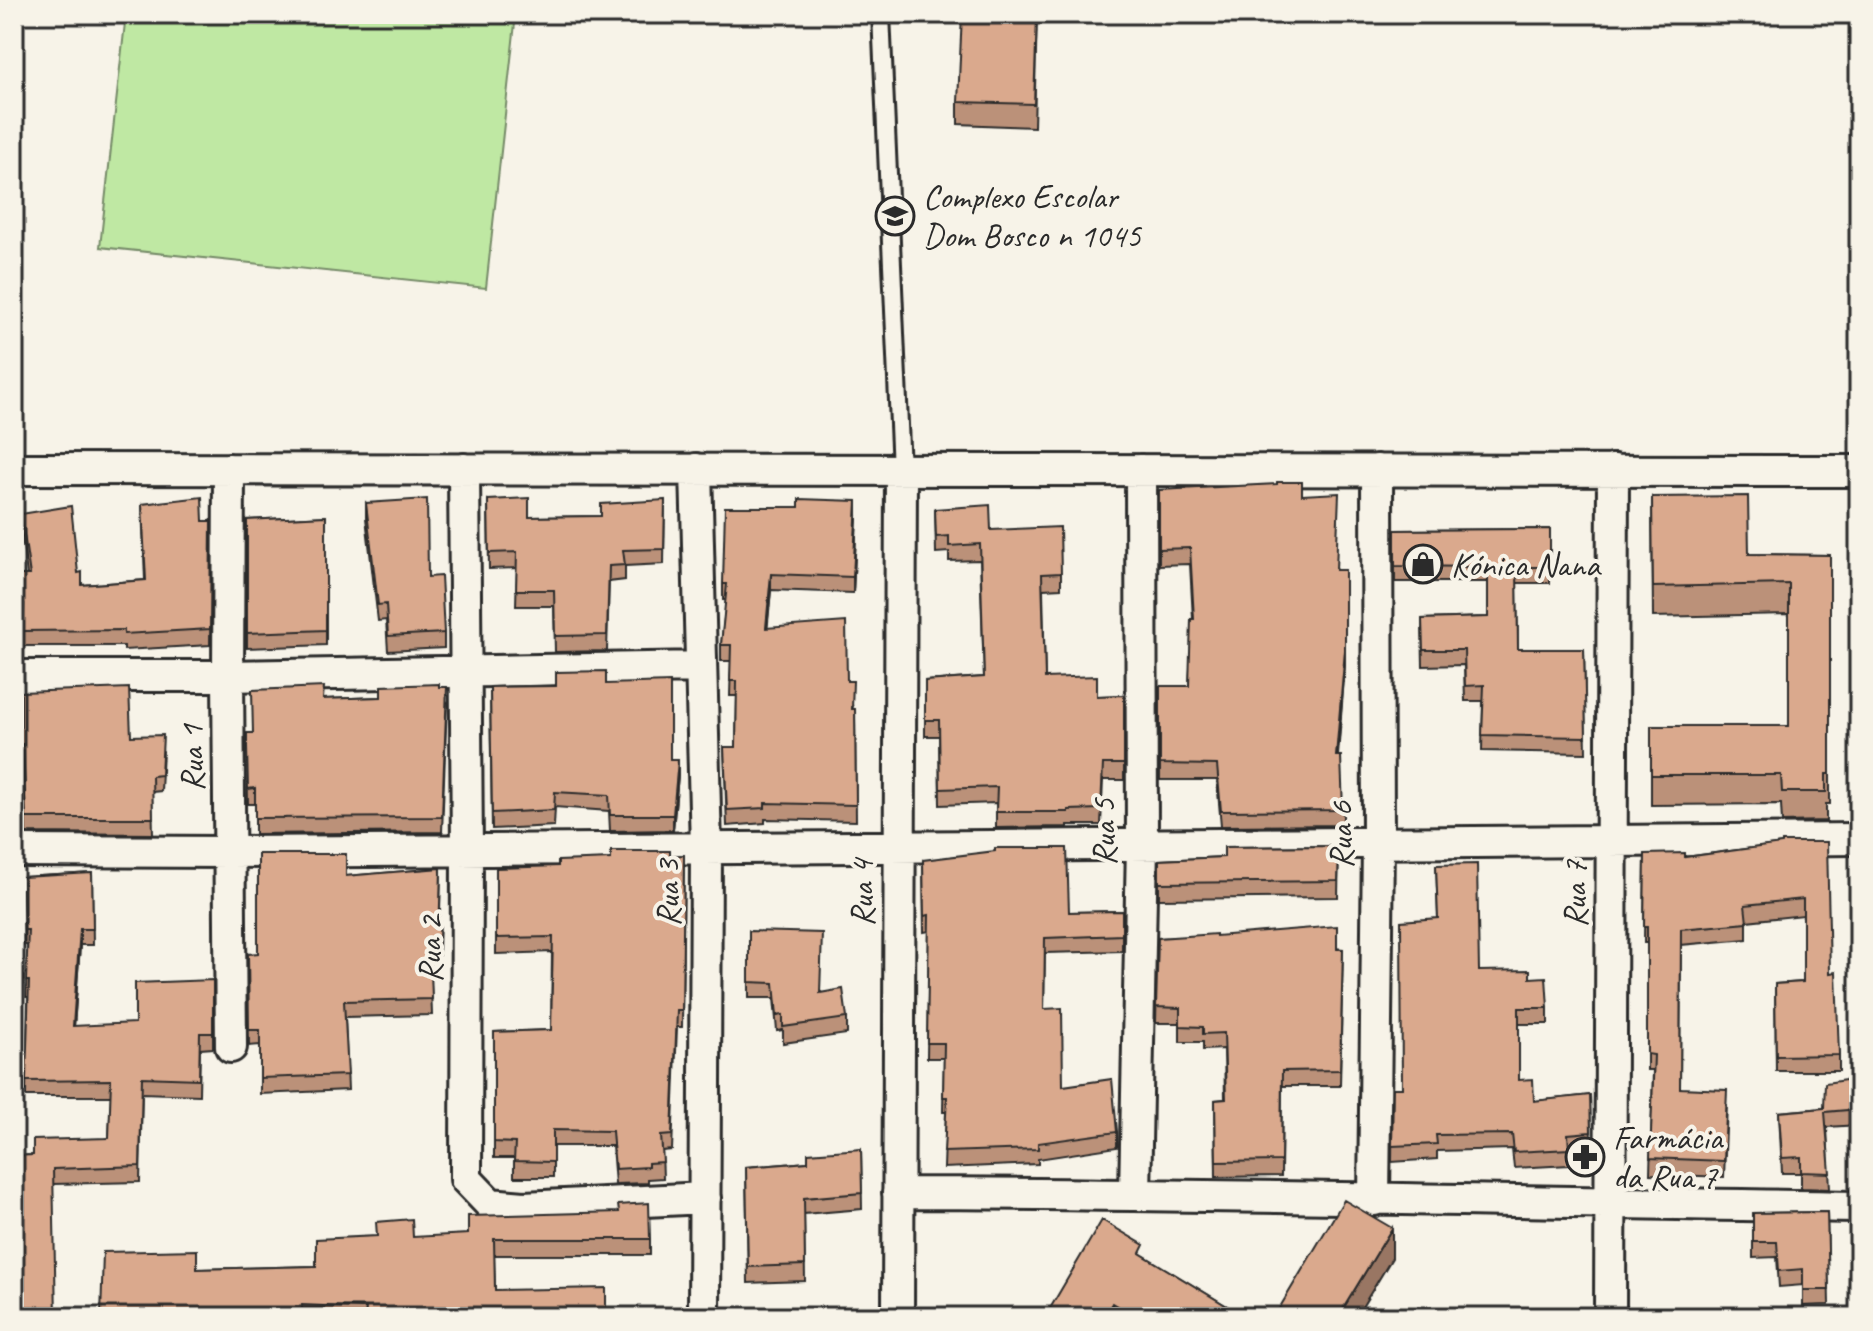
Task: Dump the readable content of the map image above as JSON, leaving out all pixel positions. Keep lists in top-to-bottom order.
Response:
{
  "streets": {
    "street": [
      "Rua 1",
      "Rua 5",
      "Rua 6",
      "Rua 3",
      "Rua 4",
      "Rua 7",
      "Rua 2"
    ]
  },
  "crossings": [
    ["Rua 3", "Rua 2"]
  ],
  "places": {
    "school or university": ["Complexo Escolar Dom Bosco n 1045"],
    "shop": ["Kónica Nana"],
    "pharmacy": ["Farmácia da Rua 7"]
  }
}
